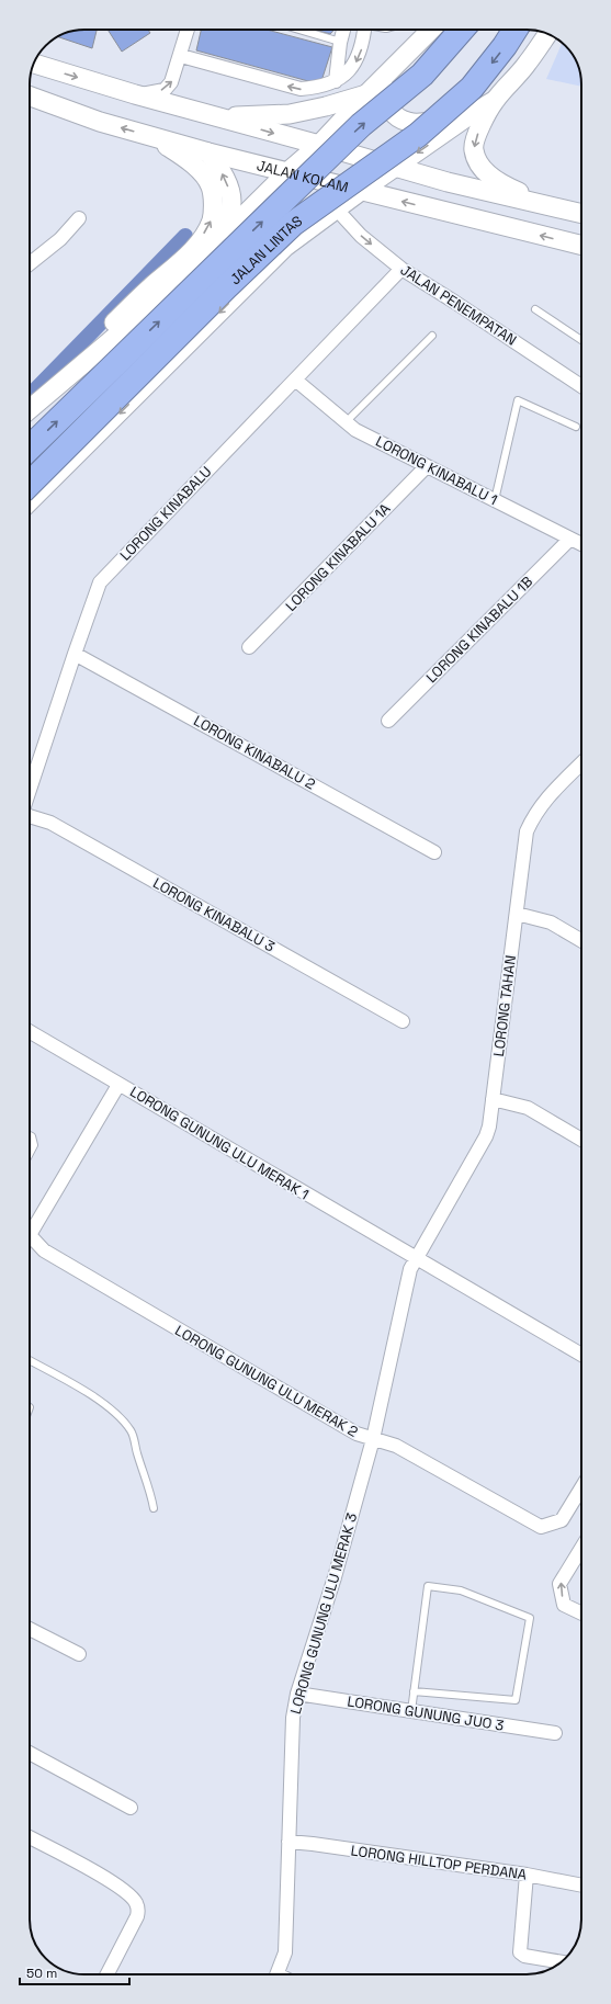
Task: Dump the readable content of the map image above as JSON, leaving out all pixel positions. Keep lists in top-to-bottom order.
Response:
{
  "streets": {
    "highway": ["JALAN LINTAS"],
    "main road": ["JALAN KOLAM"],
    "street": [
      "JALAN PENEMPATAN",
      "LORONG KINABALU 1",
      "LORONG KINABALU",
      "LORONG KINABALU 1A",
      "LORONG KINABALU 1B",
      "LORONG KINABALU 2",
      "LORONG KINABALU 3",
      "LORONG TAHAN",
      "LORONG GUNUNG ULU MERAK 1",
      "LORONG GUNUNG ULU MERAK 2",
      "LORONG GUNUNG ULU MERAK 3",
      "LORONG GUNUNG JUO 3",
      "LORONG HILLTOP PERDANA"
    ]
  },
  "crossings": [
    ["JALAN KOLAM", "JALAN LINTAS"],
    ["JALAN LINTAS", "JALAN PENEMPATAN"],
    ["JALAN PENEMPATAN", "LORONG KINABALU"],
    ["LORONG KINABALU 1", "LORONG KINABALU"],
    ["LORONG KINABALU 1", "LORONG KINABALU 1A"],
    ["LORONG KINABALU 1", "LORONG KINABALU 1B"],
    ["LORONG KINABALU", "LORONG KINABALU 2"],
    ["LORONG TAHAN", "LORONG GUNUNG ULU MERAK 1"],
    ["LORONG TAHAN", "LORONG GUNUNG ULU MERAK 3"],
    ["LORONG GUNUNG ULU MERAK 1", "LORONG GUNUNG ULU MERAK 3"],
    ["LORONG GUNUNG ULU MERAK 2", "LORONG GUNUNG ULU MERAK 3"],
    ["LORONG GUNUNG ULU MERAK 3", "LORONG GUNUNG JUO 3"],
    ["LORONG GUNUNG ULU MERAK 3", "LORONG HILLTOP PERDANA"]
  ],
  "scale_bar": "50 m"
}
